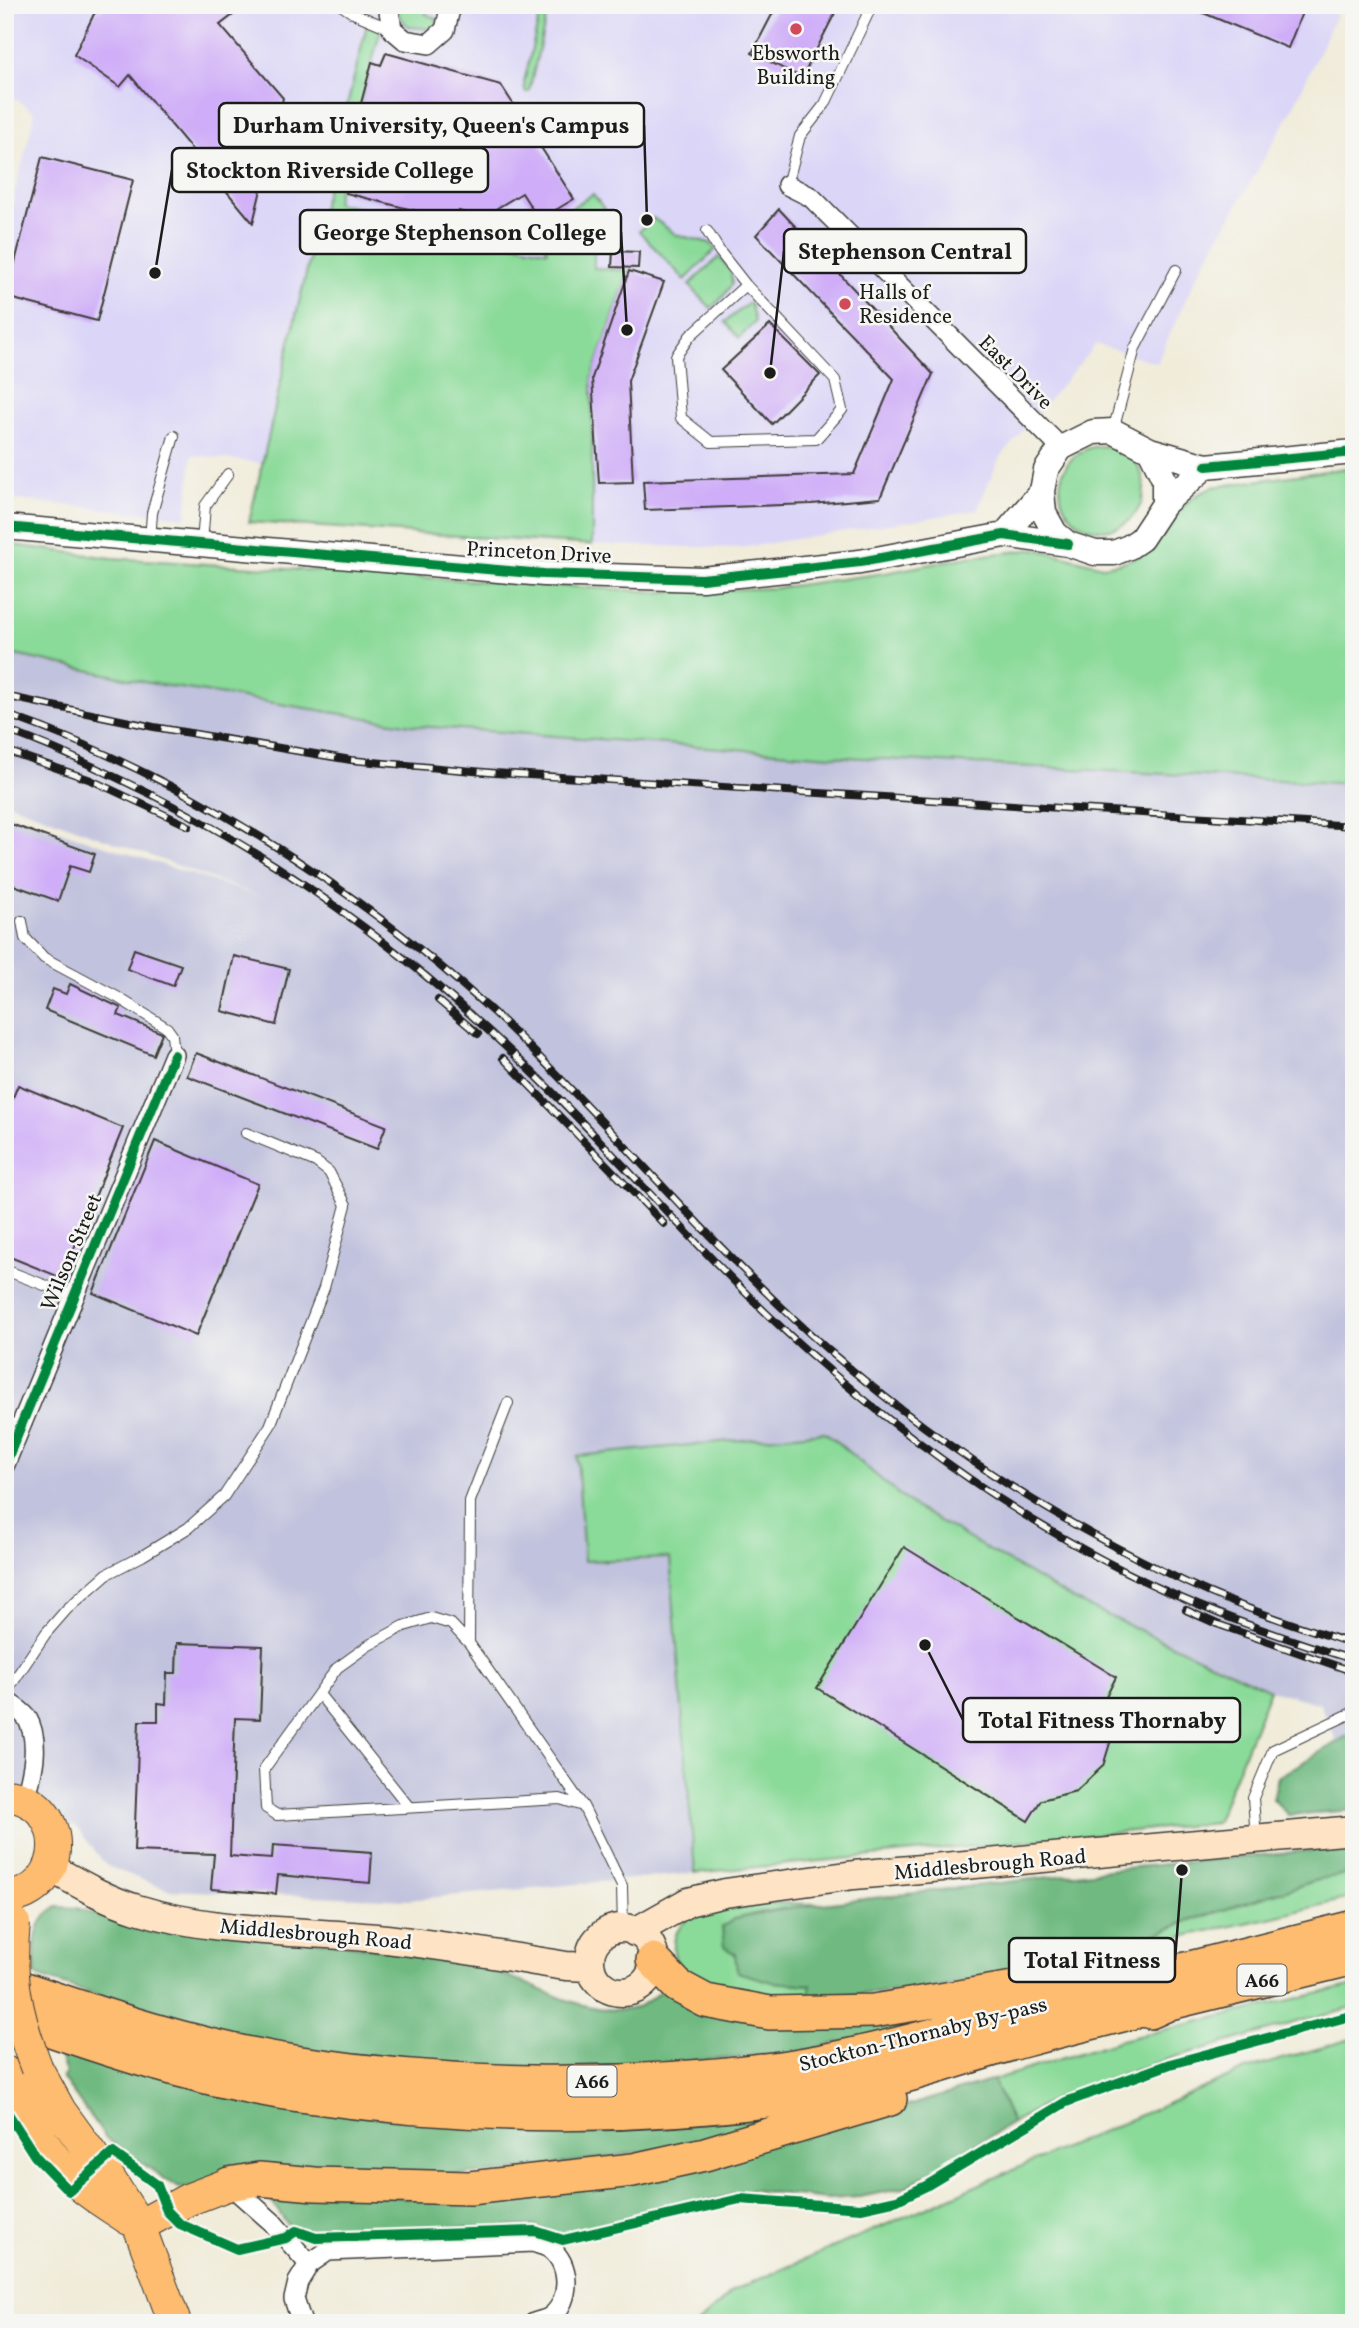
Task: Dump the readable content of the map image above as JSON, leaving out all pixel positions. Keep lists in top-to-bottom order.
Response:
{
  "streets": {
    "highway": ["A66", "Stockton-Thornaby By-pass"],
    "main road": ["Middlesbrough Road"],
    "street": ["East Drive", "Princeton Drive", "Wilson Street"]
  },
  "crossings": [
    ["East Drive", "Princeton Drive"],
    ["Middlesbrough Road", "A66"],
    ["A66", "Stockton-Thornaby By-pass"]
  ],
  "places": [
    "Ebsworth Building",
    "Durham University, Queen's Campus",
    "Stockton Riverside College",
    "Halls of Residence",
    "George Stephenson College",
    "Stephenson Central",
    "Total Fitness Thornaby",
    "Total Fitness"
  ]
}
